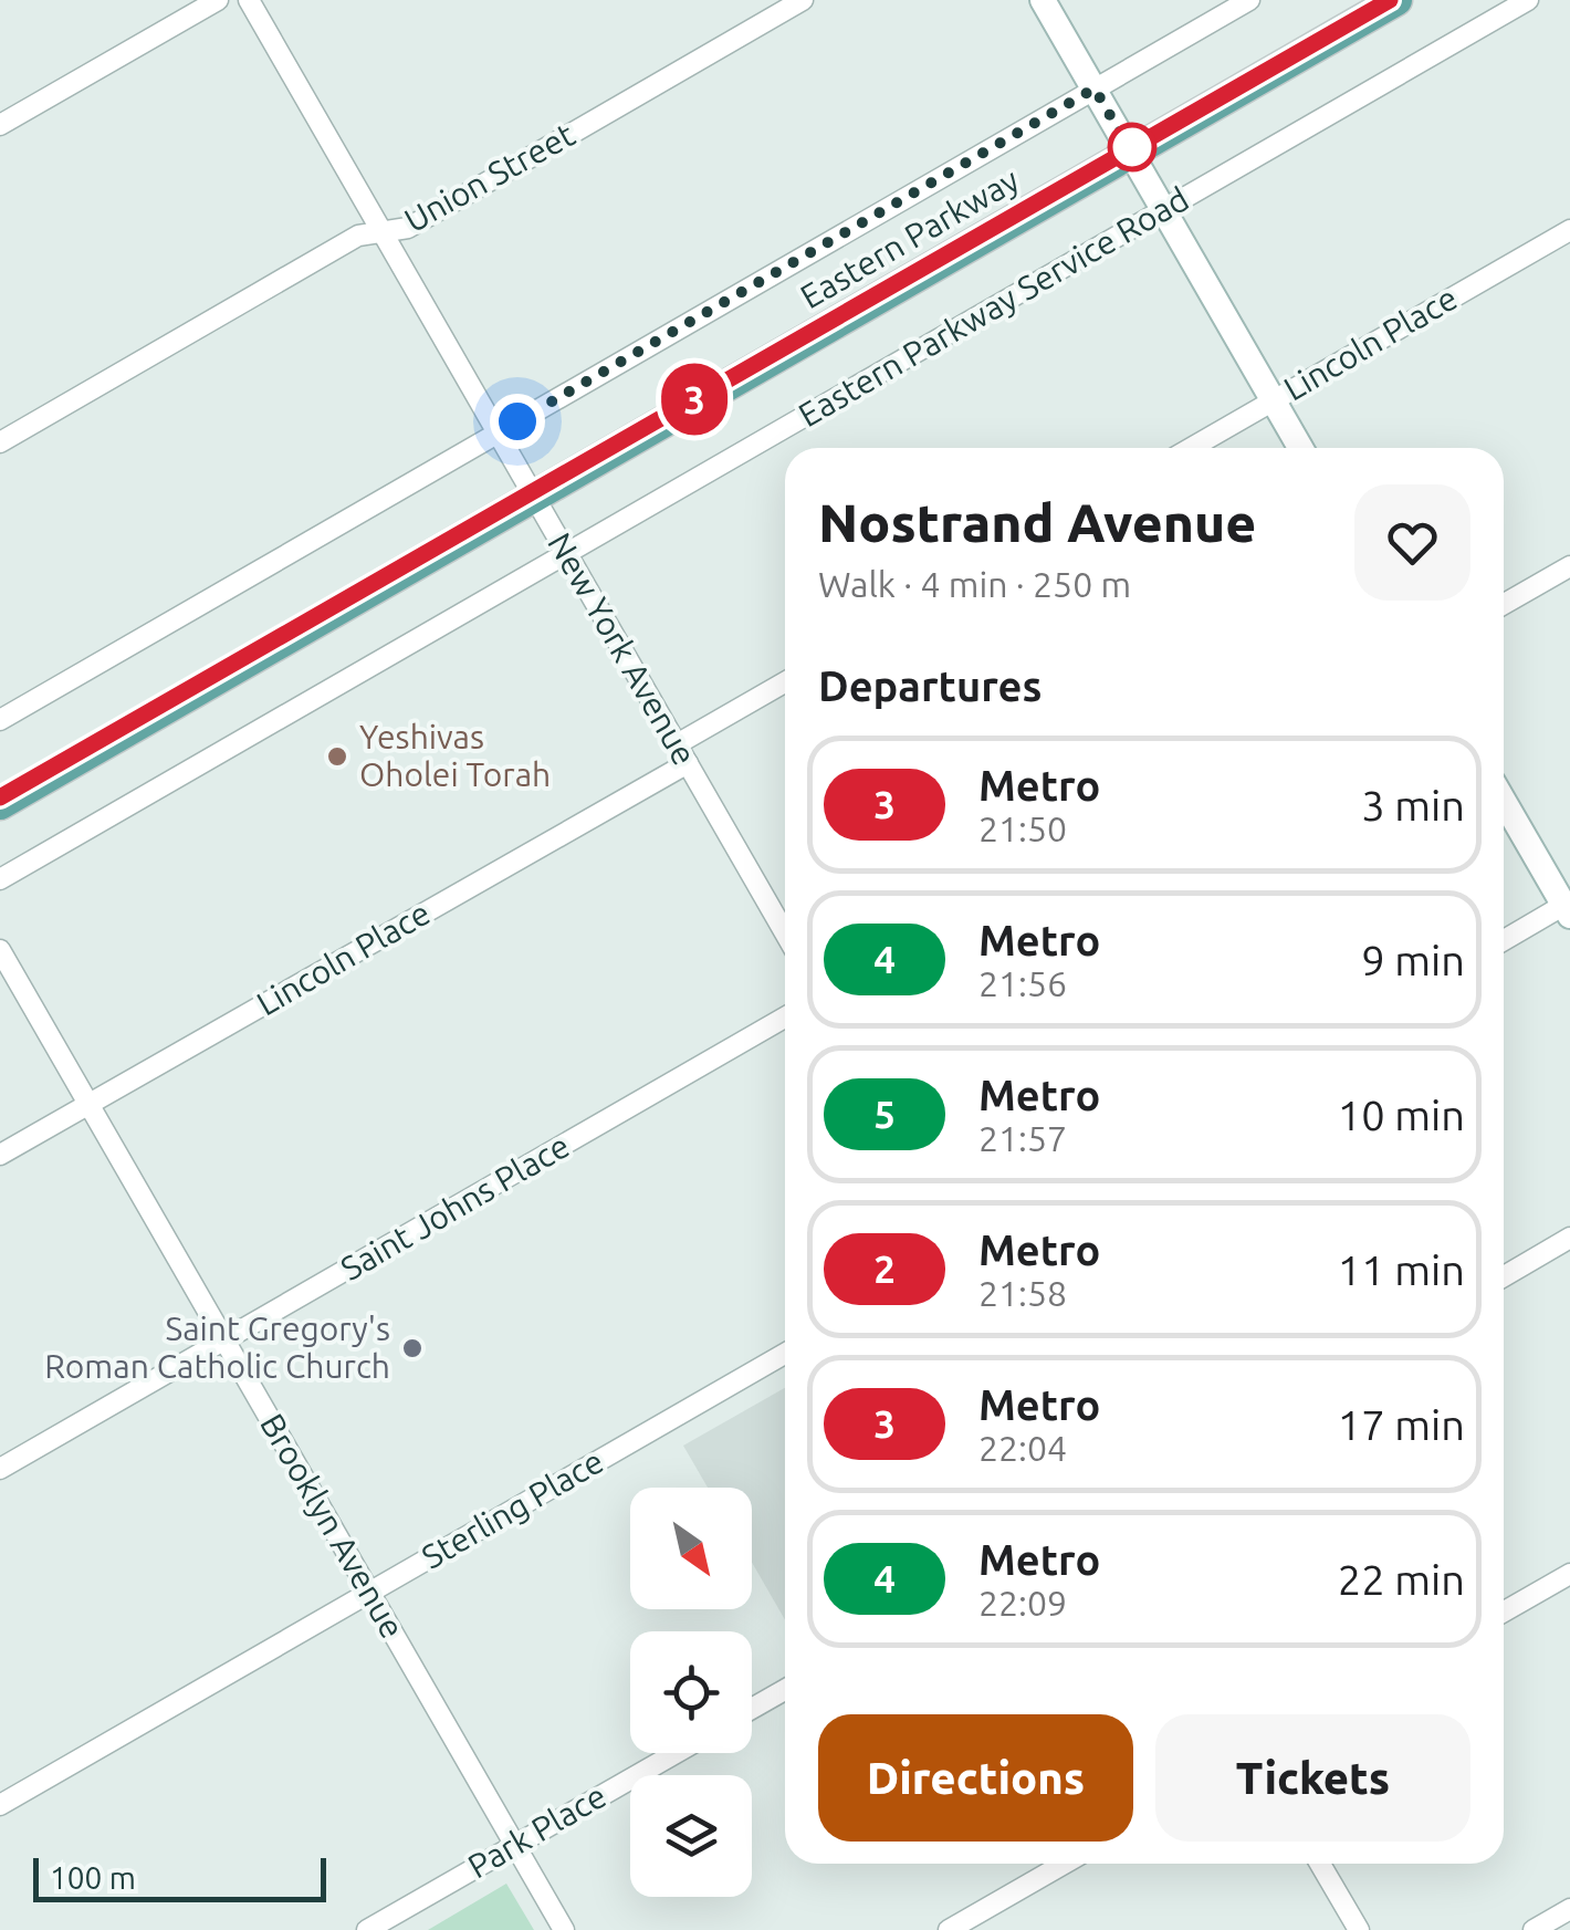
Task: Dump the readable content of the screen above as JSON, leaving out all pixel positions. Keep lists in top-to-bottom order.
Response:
{
  "streets": {
    "main road": ["Eastern Parkway"],
    "street": [
      "Union Street",
      "Eastern Parkway Service Road",
      "Lincoln Place",
      "New York Avenue",
      "Saint Johns Place",
      "Sterling Place",
      "Brooklyn Avenue",
      "Park Place"
    ]
  },
  "crossings": [
    ["Union Street", "New York Avenue"],
    ["Eastern Parkway", "New York Avenue"],
    ["Eastern Parkway Service Road", "New York Avenue"],
    ["Lincoln Place", "New York Avenue"],
    ["Lincoln Place", "Brooklyn Avenue"],
    ["Saint Johns Place", "Brooklyn Avenue"],
    ["Sterling Place", "Brooklyn Avenue"],
    ["Brooklyn Avenue", "Park Place"]
  ],
  "places": ["Yeshivas Oholei Torah", "Saint Gregory's Roman Catholic Church"],
  "lines": ["metro line 3"],
  "scale_bar": "100 m",
  "north": "bottom right",
  "page": {
    "on_map": "3",
    "heading": [
      ["Nostrand Avenue", "Walk · 4 min · 250 m"],
      "Departures"
    ],
    "list": [
      {
        "mark": "3",
        "name": "Metro",
        "note": "21:50",
        "value": "3 min"
      },
      {
        "mark": "4",
        "name": "Metro",
        "note": "21:56",
        "value": "9 min"
      },
      {
        "mark": "5",
        "name": "Metro",
        "note": "21:57",
        "value": "10 min"
      },
      {
        "mark": "2",
        "name": "Metro",
        "note": "21:58",
        "value": "11 min"
      },
      {
        "mark": "3",
        "name": "Metro",
        "note": "22:04",
        "value": "17 min"
      },
      {
        "mark": "4",
        "name": "Metro",
        "note": "22:09",
        "value": "22 min"
      }
    ],
    "buttons": ["Directions", "Tickets"],
    "scale": "100 m"
  }
}
